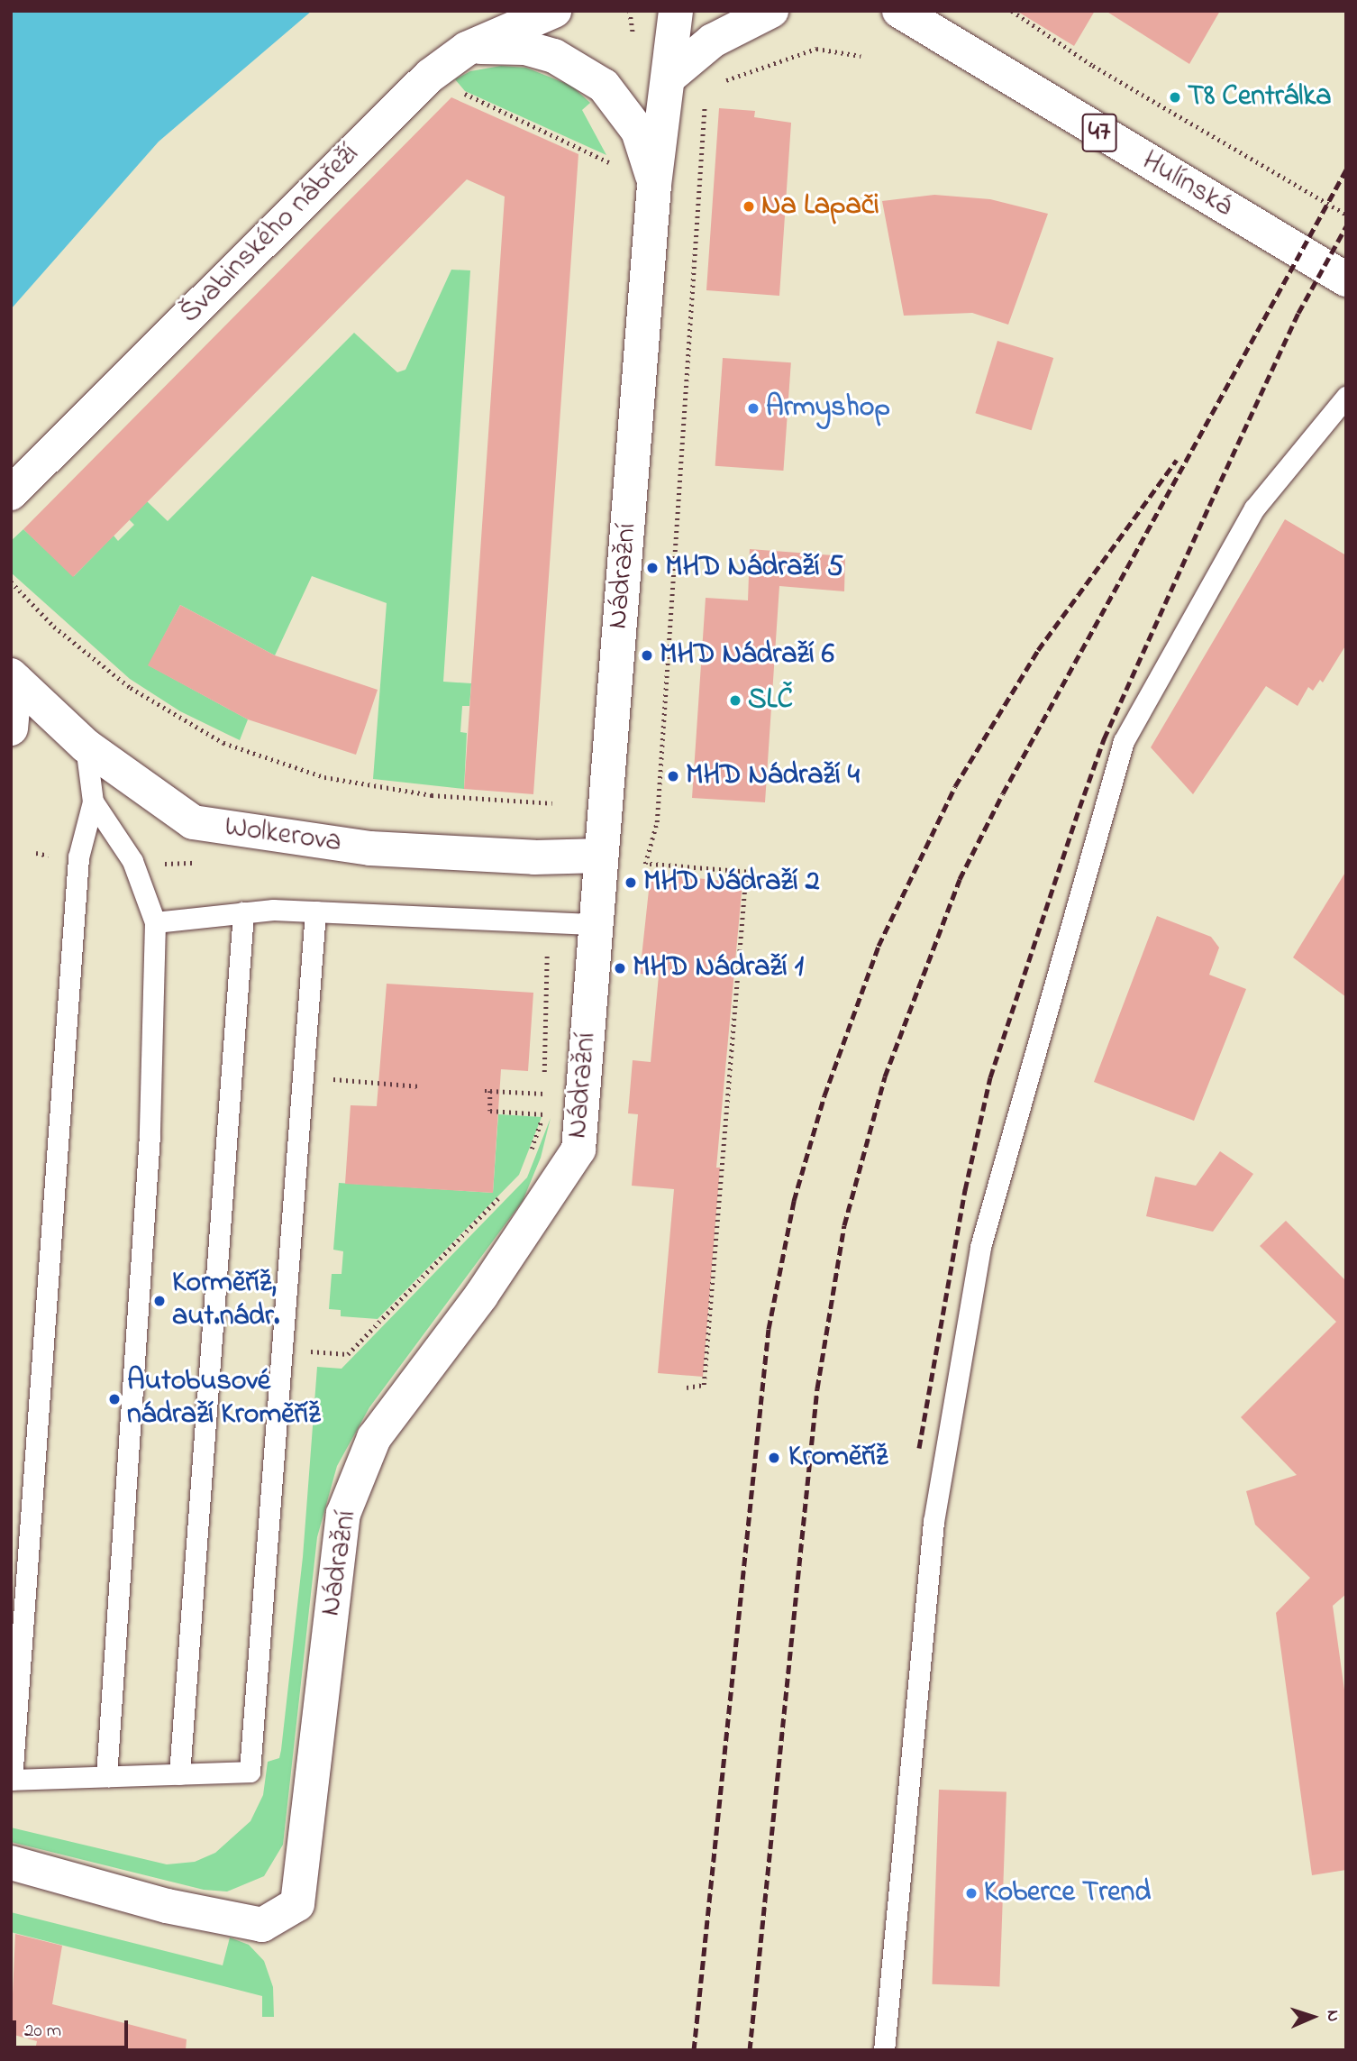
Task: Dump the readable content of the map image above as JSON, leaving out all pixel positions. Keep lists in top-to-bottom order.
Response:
{
  "streets": {
    "street": [
      "47",
      "Hulínská",
      "Švabinského nábřeží",
      "Nádražní",
      "Wolkerova"
    ]
  },
  "crossings": [
    ["Nádražní", "Wolkerova"]
  ],
  "places": [
    "T8 Centrálka",
    "Na Lapači",
    "Armyshop",
    "MHD Nádraží 5",
    "MHD Nádraží 6",
    "SLČ",
    "MHD Nádraží 4",
    "MHD Nádraží 2",
    "MHD Nádraží 1",
    "Korměříž, aut.nádr.",
    "Autobusové nádraží Kroměříž",
    "Kroměříž",
    "Koberce Trend"
  ],
  "scale_bar": "20 m",
  "north": "right"
}
